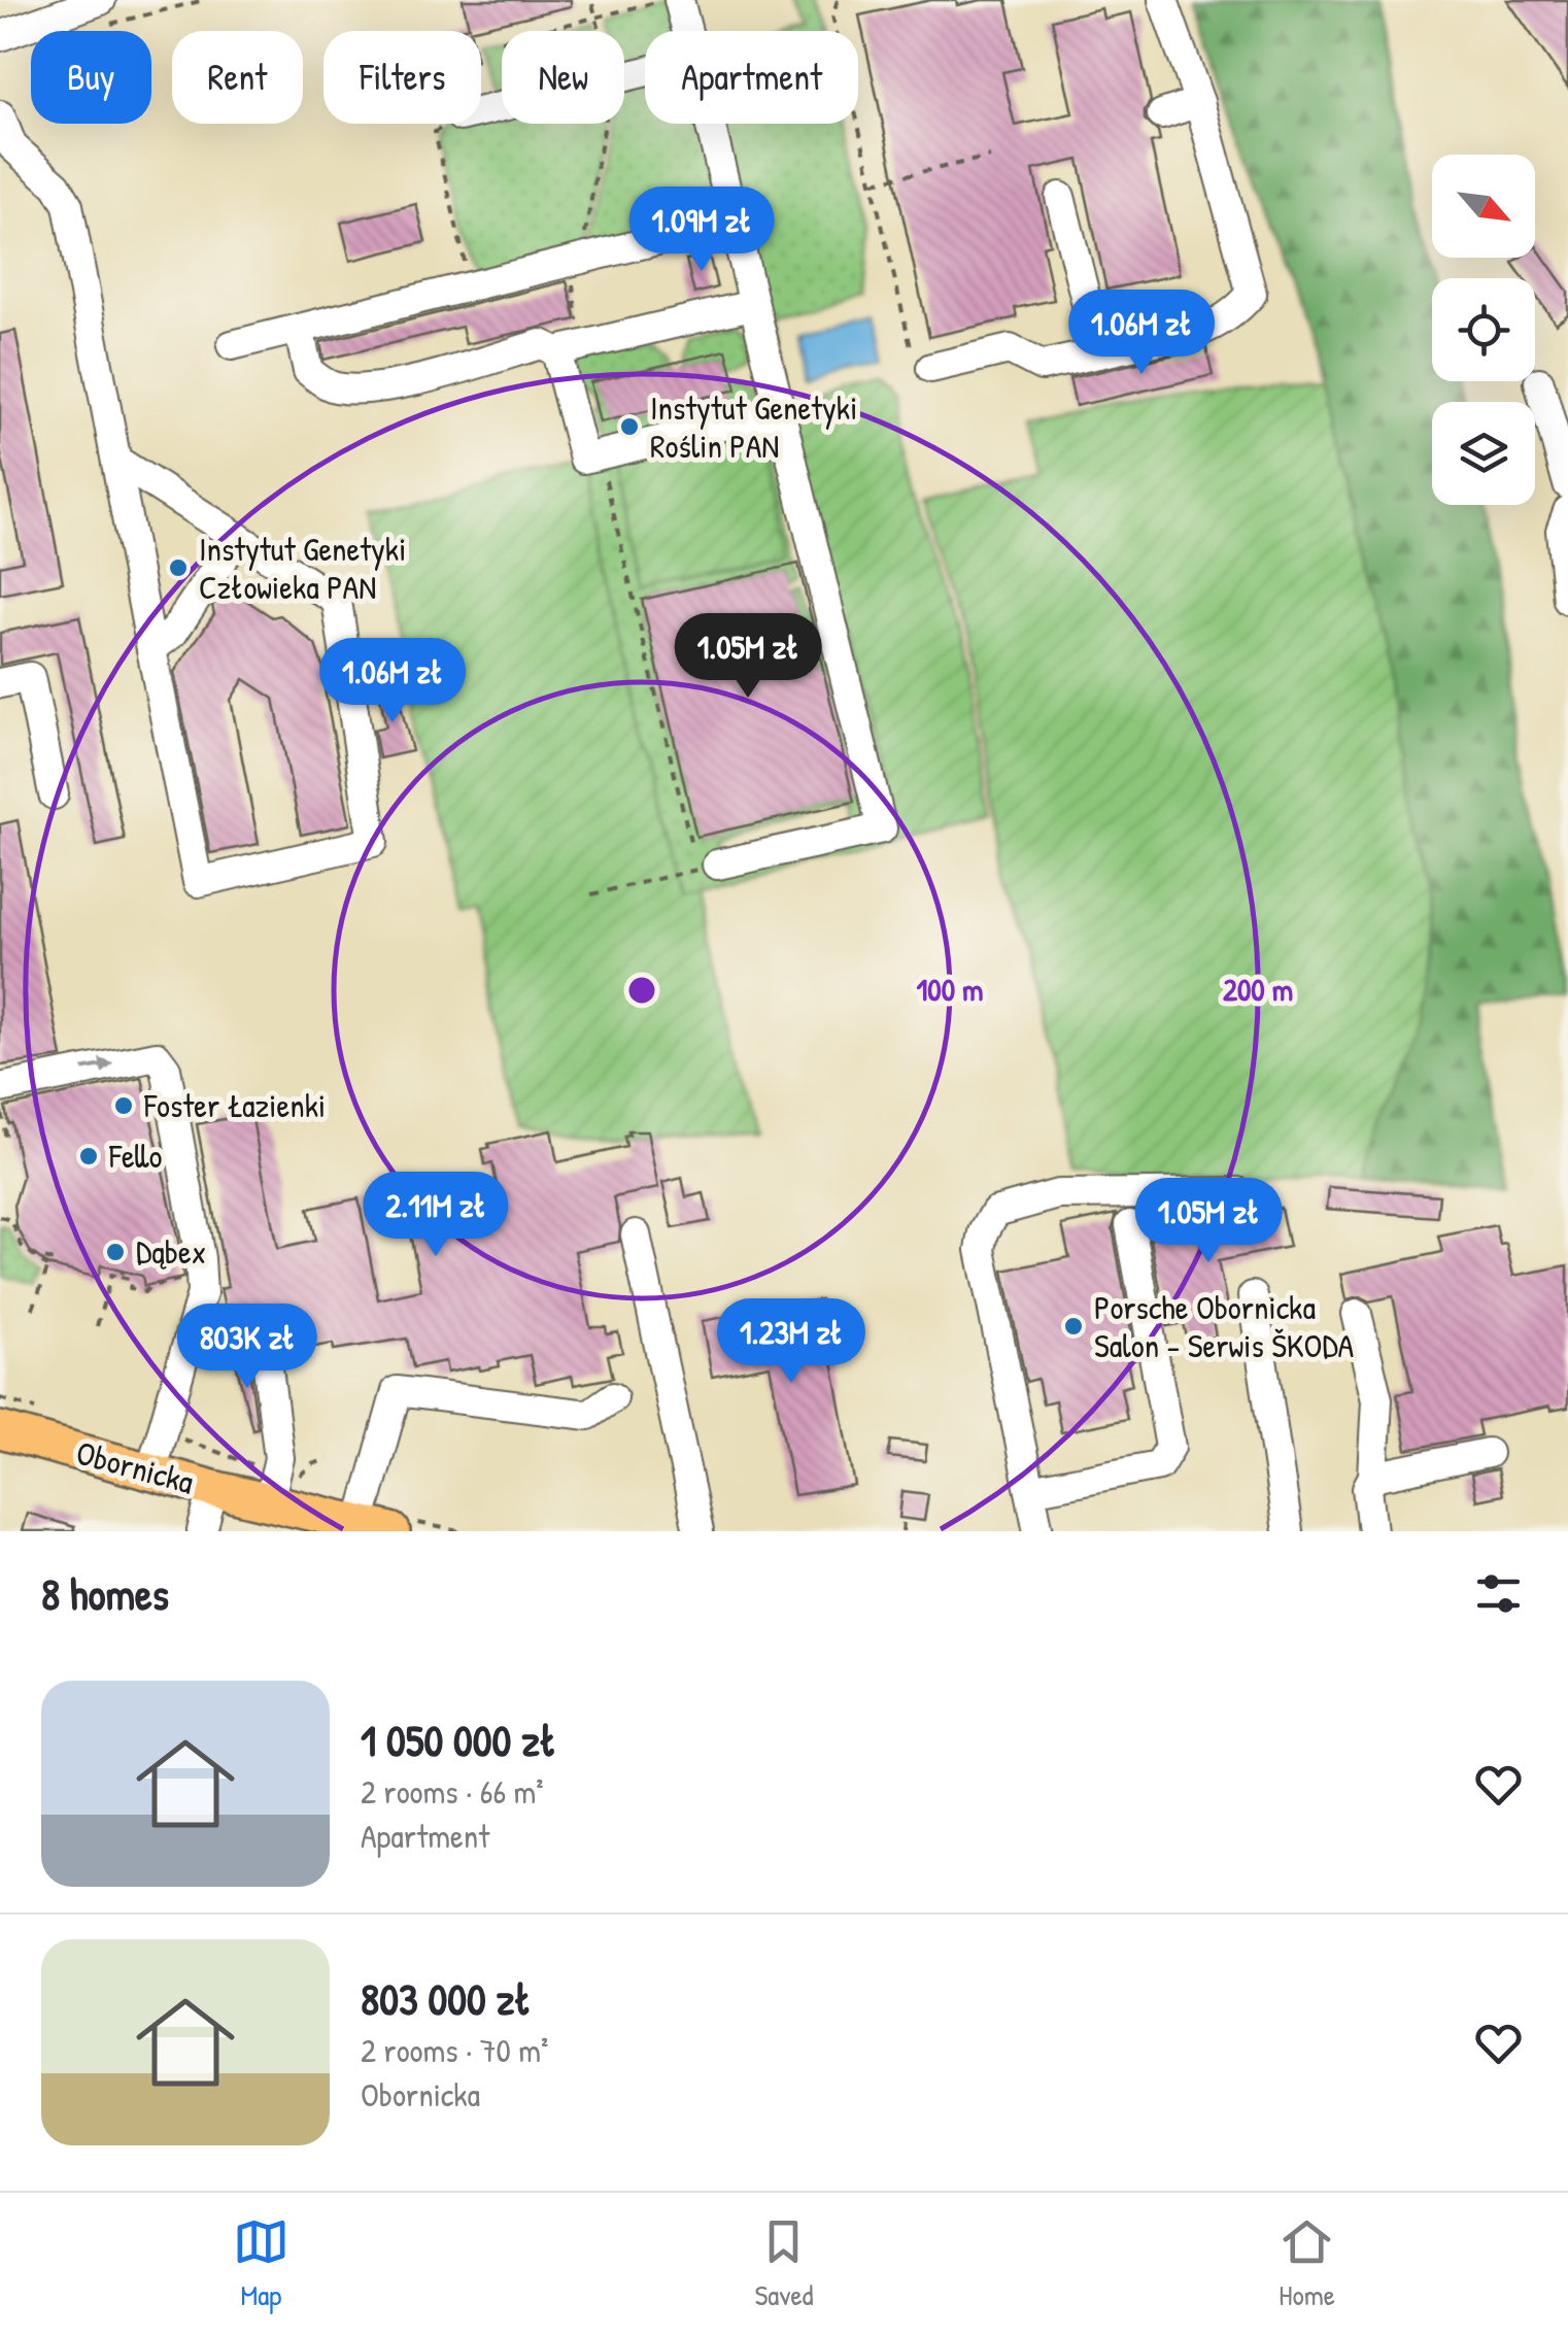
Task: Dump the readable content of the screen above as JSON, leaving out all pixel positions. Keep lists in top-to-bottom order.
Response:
{
  "streets": {
    "main road": ["Obornicka"]
  },
  "places": [
    "Instytut Genetyki Roślin PAN",
    "Instytut Genetyki Człowieka PAN",
    "Foster Łazienki",
    "Fello",
    "Dąbex",
    "Porsche Obornicka Salon - Serwis ŠKODA"
  ],
  "north": "bottom right",
  "page": {
    "chip": [
      "Buy",
      "Rent",
      "Filters",
      "New",
      "Apartment"
    ],
    "price": [
      "1.09M zł",
      "1.06M zł",
      "1.05M zł",
      "1.06M zł",
      "2.11M zł",
      "1.05M zł",
      "1.23M zł",
      "803K zł"
    ],
    "heading": "8 homes",
    "list": [
      {
        "name": "1 050 000 zł",
        "note": "2 rooms · 66 m² · Apartment"
      },
      {
        "name": "803 000 zł",
        "note": "2 rooms · 70 m² · Obornicka"
      }
    ],
    "tabs": ["Map", "Saved", "Home"]
  },
  "rings": ["100 m", "200 m"]
}
